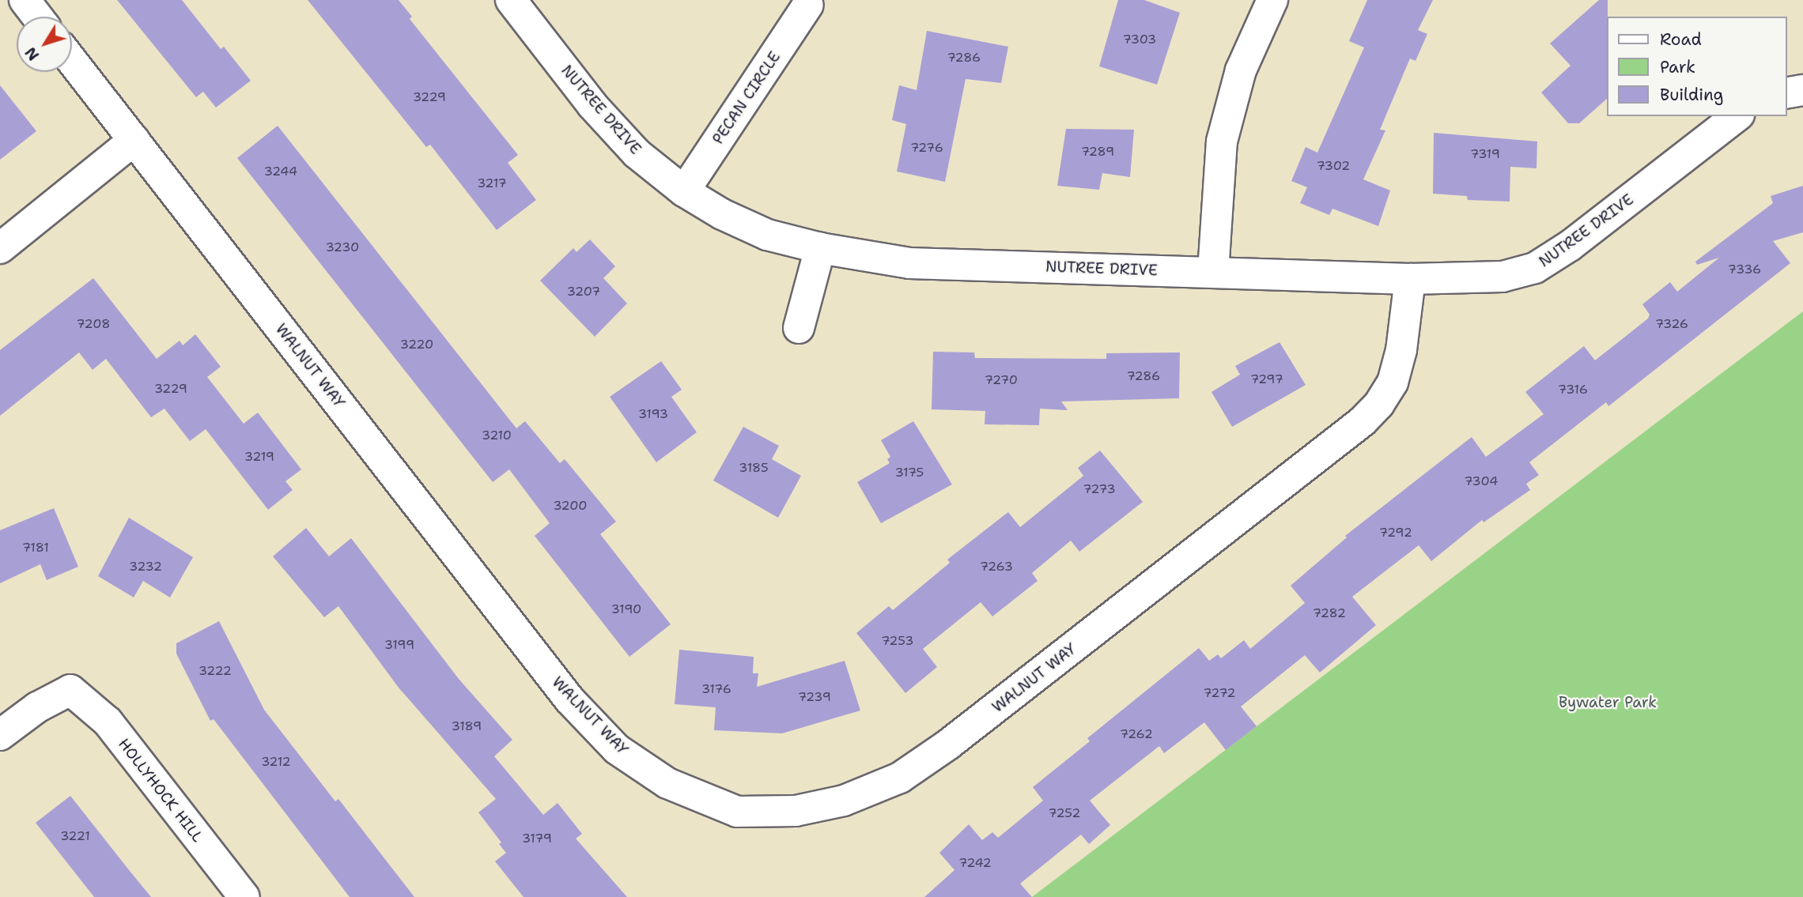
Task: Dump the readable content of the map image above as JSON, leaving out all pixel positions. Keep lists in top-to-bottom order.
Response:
{
  "streets": {
    "street": [
      "PECAN CIRCLE",
      "NUTREE DRIVE",
      "WALNUT WAY",
      "HOLLYHOCK HILL"
    ]
  },
  "crossings": [
    ["PECAN CIRCLE", "NUTREE DRIVE"],
    ["NUTREE DRIVE", "WALNUT WAY"]
  ],
  "parks": ["Bywater Park"],
  "house_numbers": [
    "7303",
    "7286",
    "3229",
    "7276",
    "7289",
    "7319",
    "7302",
    "3244",
    "3217",
    "3230",
    "7336",
    "3207",
    "7208",
    "7326",
    "3220",
    "7286",
    "7297",
    "7270",
    "3229",
    "7316",
    "3193",
    "3210",
    "3219",
    "3185",
    "3175",
    "7304",
    "7273",
    "3200",
    "7292",
    "7181",
    "3232",
    "7263",
    "3190",
    "7282",
    "7253",
    "3199",
    "3222",
    "3176",
    "7272",
    "7239",
    "3189",
    "7262",
    "3212",
    "7252",
    "3221",
    "3179",
    "7242"
  ],
  "legend": ["Road", "Park", "Building"],
  "north": "bottom left"
}
